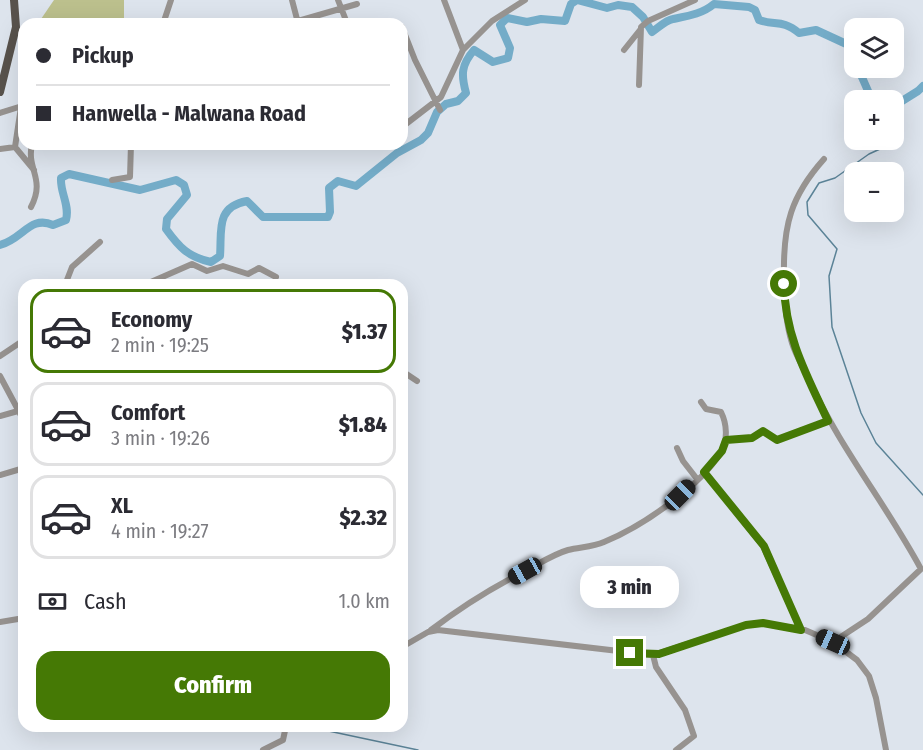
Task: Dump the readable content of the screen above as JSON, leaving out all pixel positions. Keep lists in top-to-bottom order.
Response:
{
  "page": {
    "map_buttons": ["+", "−"],
    "banner": ["Pickup", "Hanwella - Malwana Road"],
    "list": [
      {
        "name": "Economy",
        "note": "2 min · 19:25",
        "value": "$1.37"
      },
      {
        "name": "Comfort",
        "note": "3 min · 19:26",
        "value": "$1.84"
      },
      {
        "name": "XL",
        "note": "4 min · 19:27",
        "value": "$2.32"
      }
    ],
    "bubble": "3 min",
    "pay": ["Cash", "1.0 km"],
    "buttons": "Confirm"
  }
}
